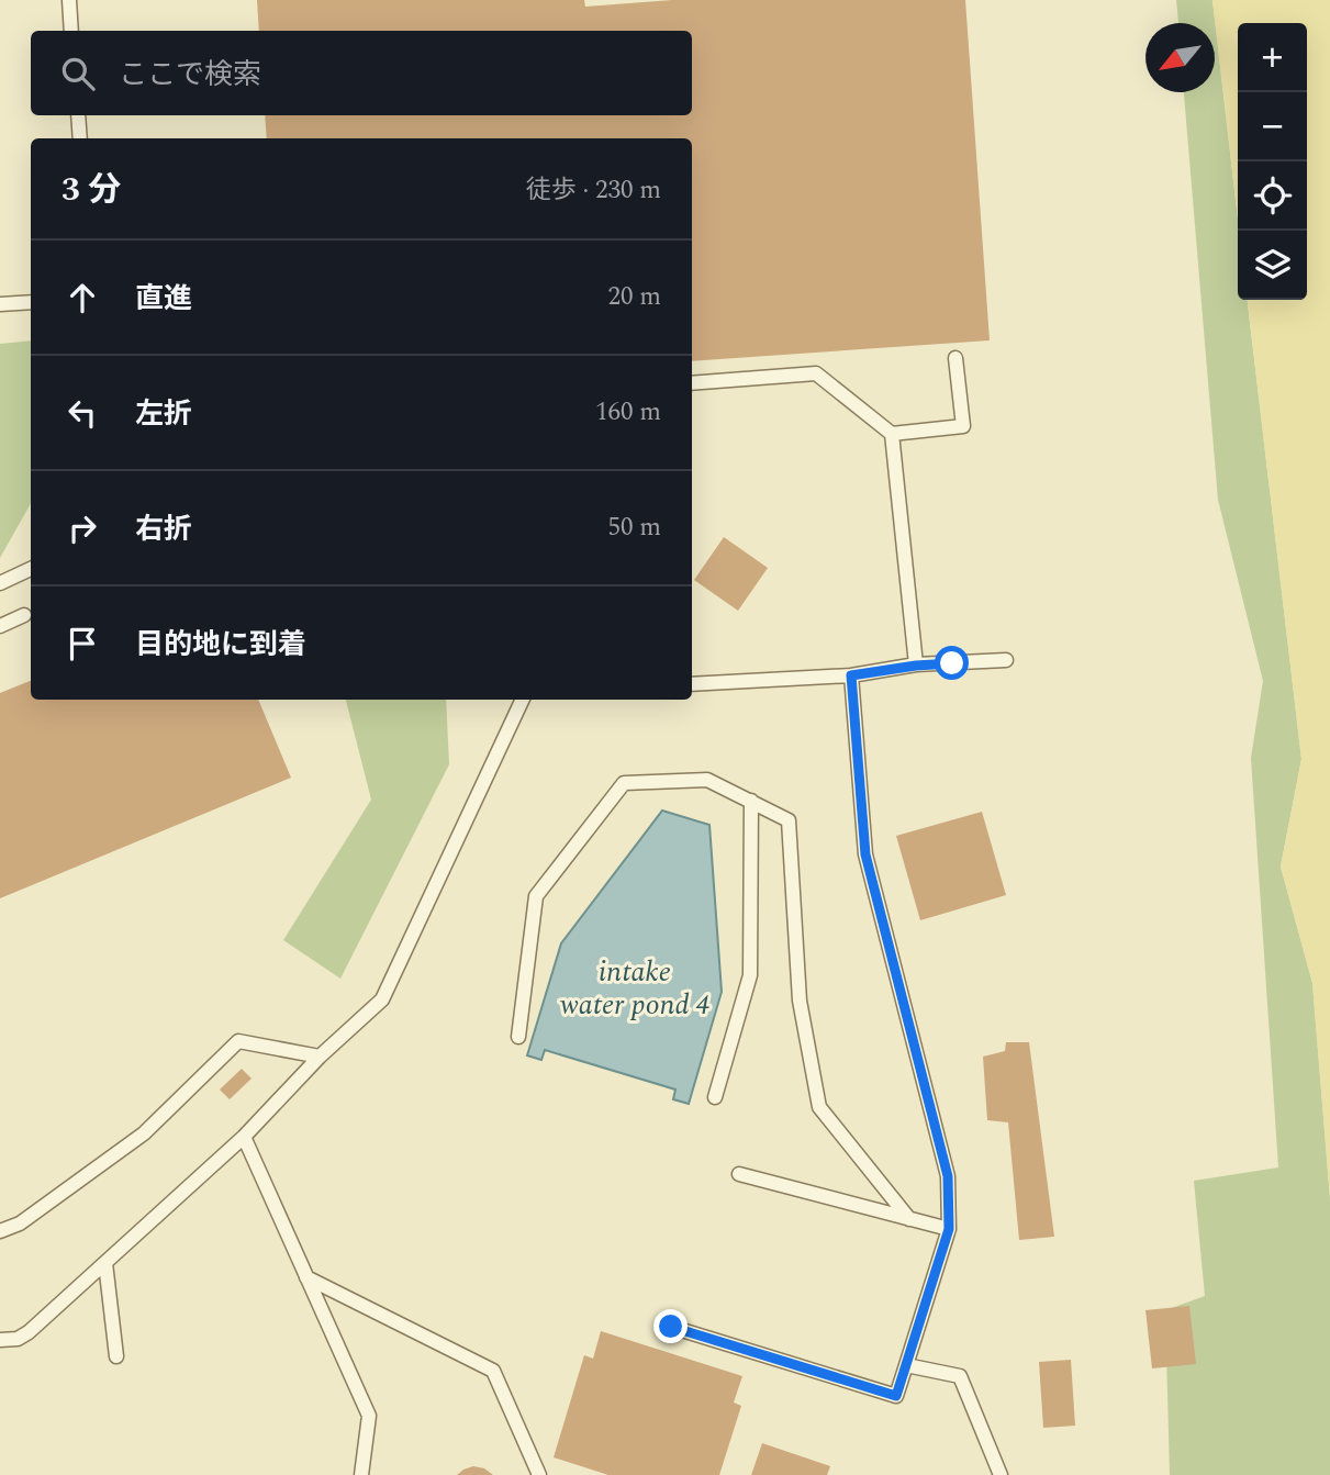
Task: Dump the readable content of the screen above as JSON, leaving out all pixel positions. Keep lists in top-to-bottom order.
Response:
{
  "water": ["intake water pond 4"],
  "north": "bottom left",
  "page": {
    "map_buttons": ["+", "−"],
    "search": "ここで検索",
    "heading": ["3 分", "徒歩 · 230 m"],
    "list": [
      ["直進", "20 m"],
      ["左折", "160 m"],
      ["右折", "50 m"],
      "目的地に到着"
    ]
  }
}
